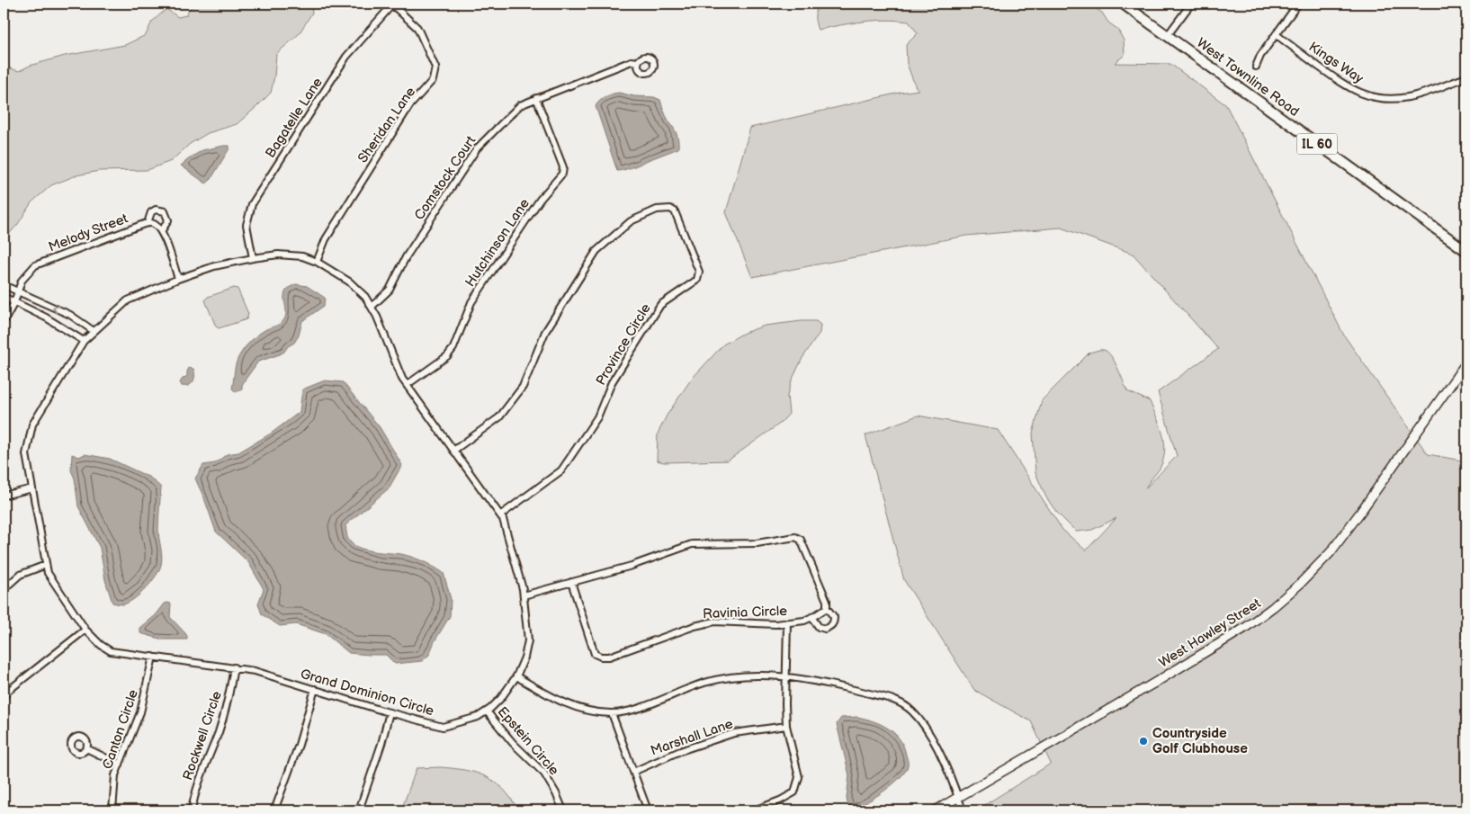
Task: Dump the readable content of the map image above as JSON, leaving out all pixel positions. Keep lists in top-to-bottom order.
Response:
{
  "streets": {
    "main road": ["West Townline Road", "IL 60"],
    "street": [
      "Kings Way",
      "Bagatelle Lane",
      "Sheridan Lane",
      "Comstock Court",
      "Melody Street",
      "Hutchinson Lane",
      "Province Circle",
      "Ravinia Circle",
      "West Hawley Street",
      "Grand Dominion Circle",
      "Canton Circle",
      "Rockwell Circle",
      "Marshall Lane",
      "Epstein Circle"
    ]
  },
  "crossings": [
    ["Bagatelle Lane", "Sheridan Lane"],
    ["Bagatelle Lane", "Grand Dominion Circle"],
    ["Sheridan Lane", "Grand Dominion Circle"],
    ["Comstock Court", "Hutchinson Lane"],
    ["Comstock Court", "Grand Dominion Circle"],
    ["Hutchinson Lane", "Grand Dominion Circle"],
    ["Province Circle", "Grand Dominion Circle"],
    ["Grand Dominion Circle", "Canton Circle"],
    ["Grand Dominion Circle", "Rockwell Circle"],
    ["Grand Dominion Circle", "Epstein Circle"]
  ],
  "places": ["Countryside Golf Clubhouse"]
}
